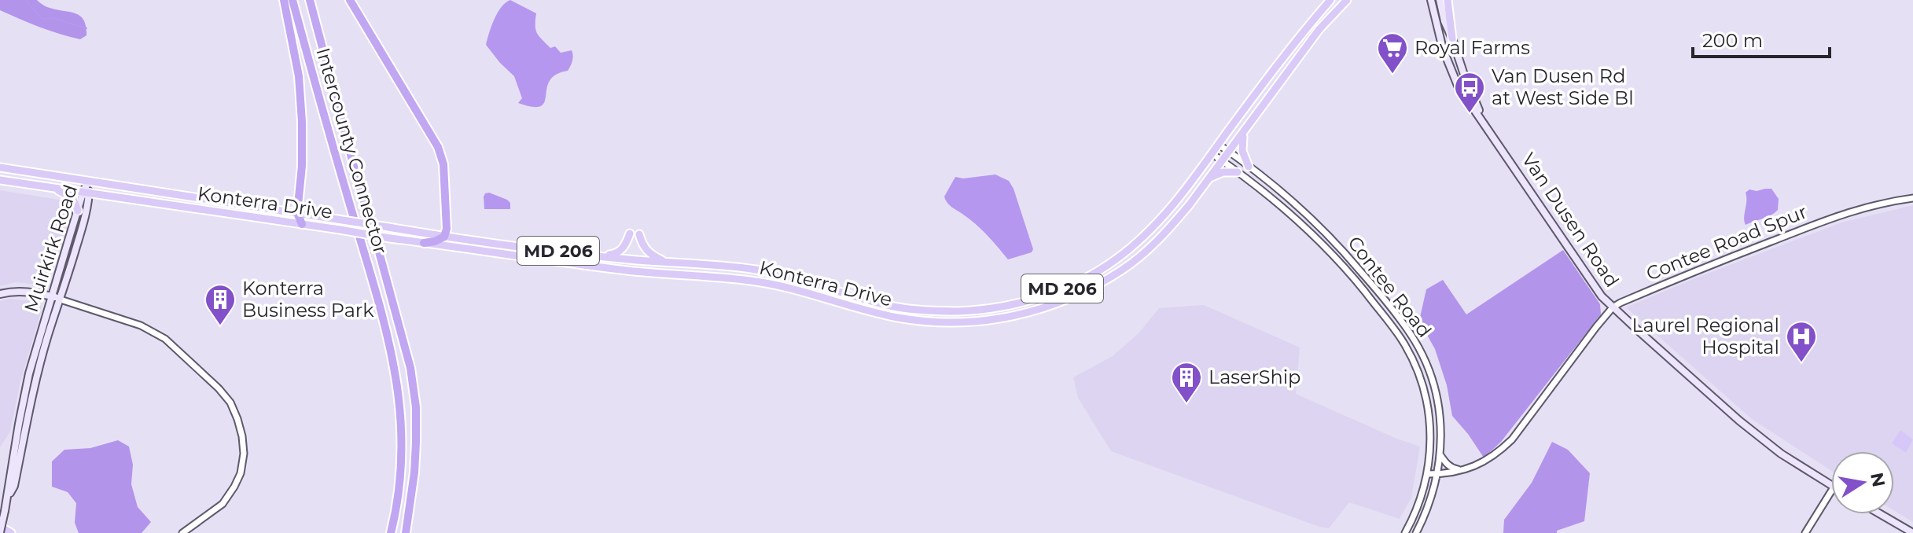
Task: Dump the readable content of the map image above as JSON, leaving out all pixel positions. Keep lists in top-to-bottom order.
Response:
{
  "streets": {
    "highway": ["Intercounty Connector"],
    "main road": [
      "Konterra Drive",
      "Van Dusen Road",
      "Muirkirk Road",
      "MD 206"
    ],
    "street": ["Contee Road Spur", "Contee Road"]
  },
  "crossings": [
    ["Konterra Drive", "Muirkirk Road"],
    ["Konterra Drive", "MD 206"],
    ["Konterra Drive", "Contee Road"],
    ["Van Dusen Road", "Contee Road Spur"],
    ["Contee Road Spur", "Contee Road"],
    ["Muirkirk Road", "MD 206"]
  ],
  "places": {
    "supermarket": ["Royal Farms"],
    "bus stop": ["Van Dusen Rd at West Side Bl"],
    "building": ["Konterra Business Park", "LaserShip"],
    "hospital": ["Laurel Regional Hospital"]
  },
  "scale_bar": "200 m",
  "north": "right"
}
